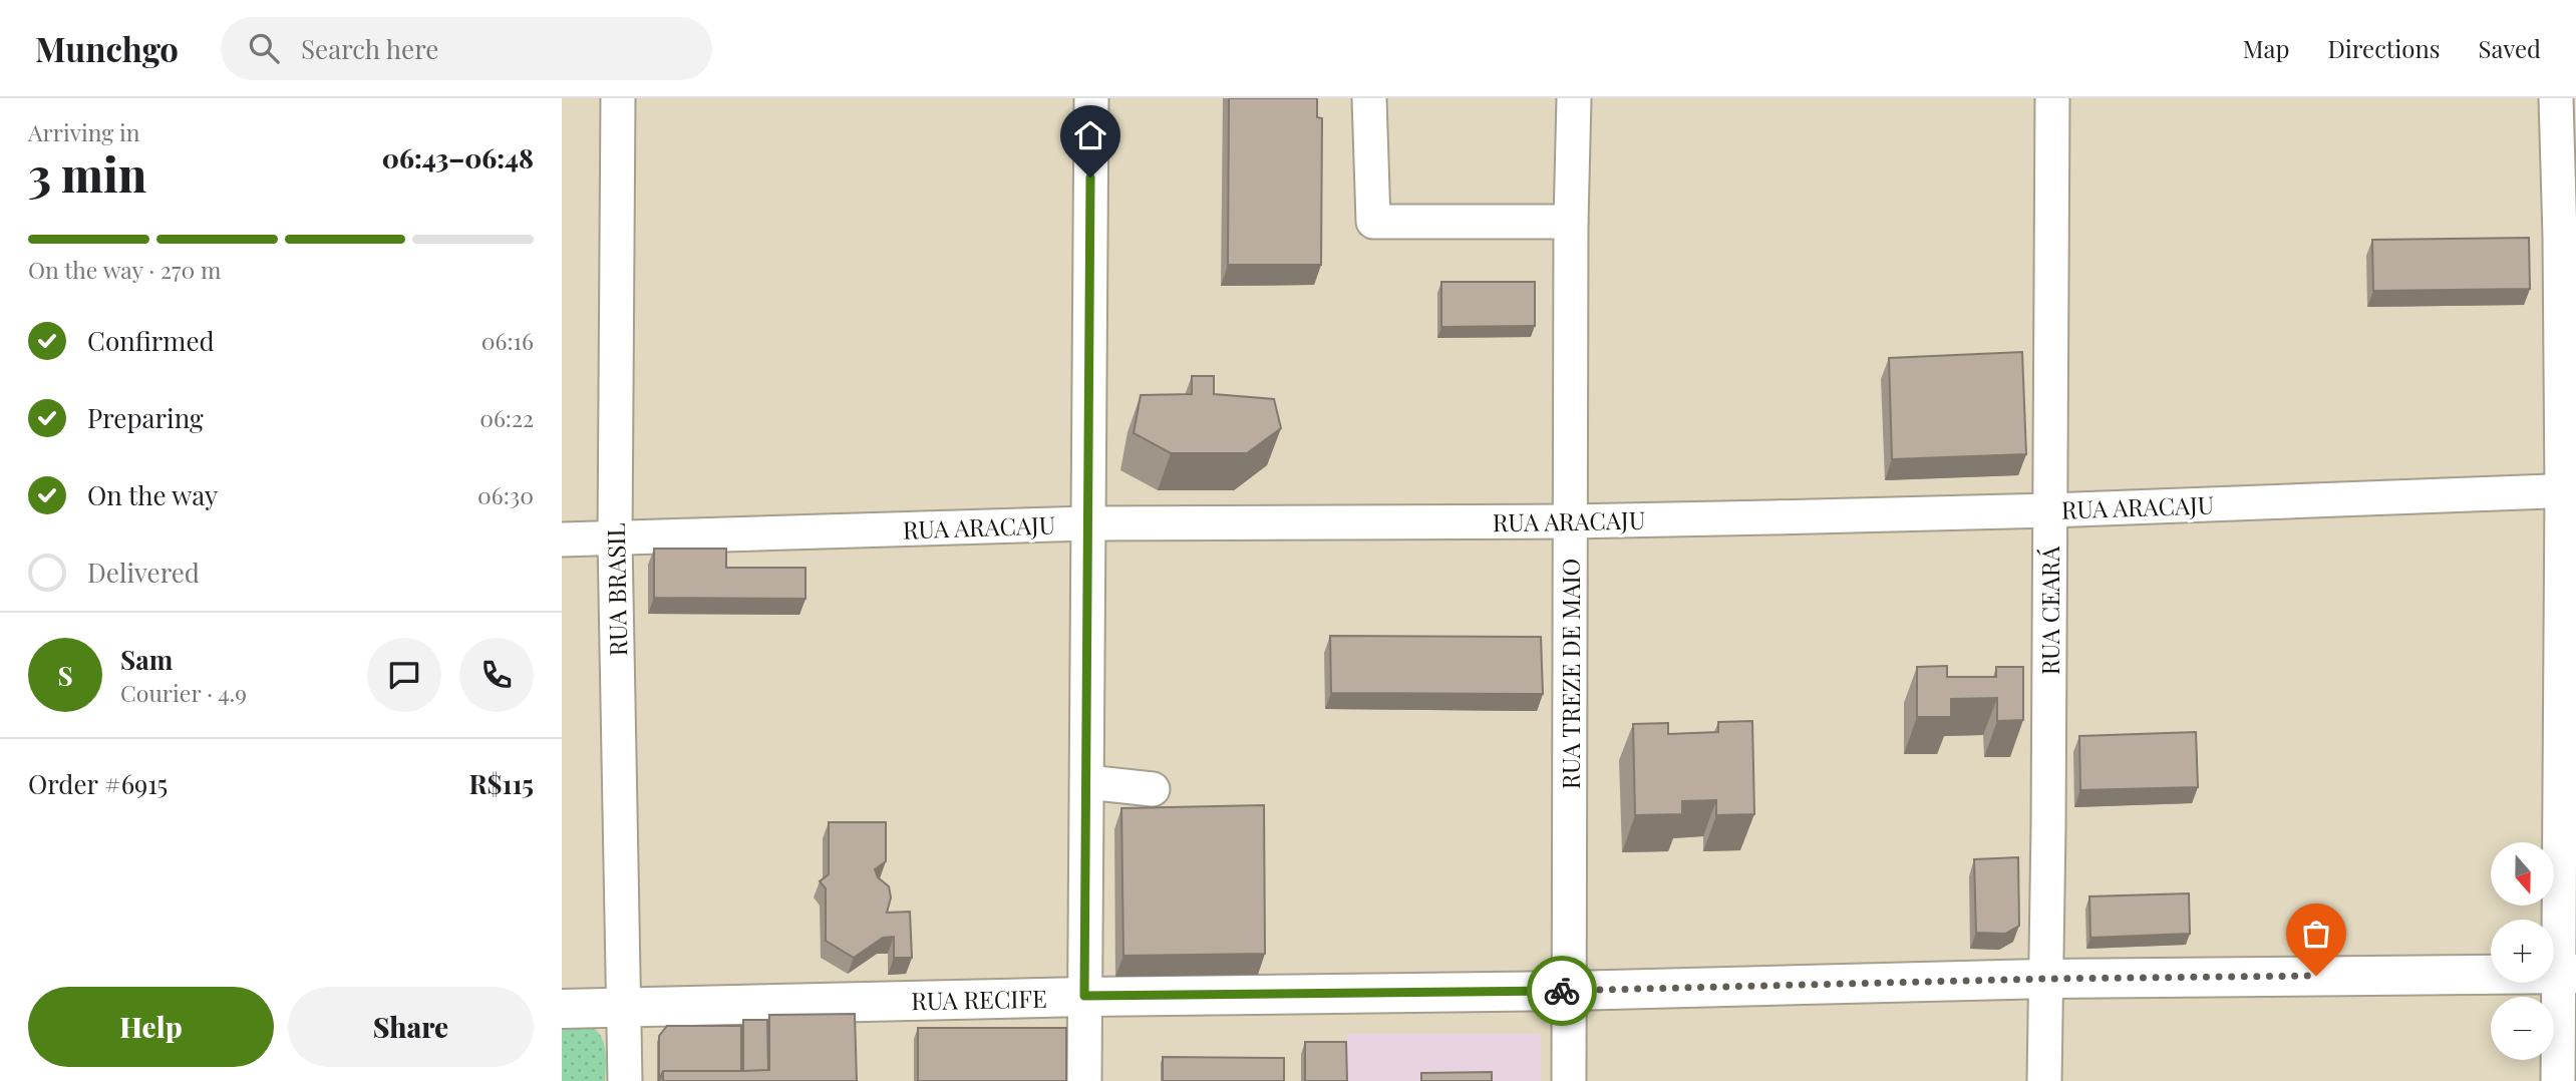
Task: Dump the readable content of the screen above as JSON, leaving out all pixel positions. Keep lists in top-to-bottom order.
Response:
{
  "streets": {
    "main road": ["RUA RECIFE"],
    "street": [
      "RUA ARACAJU",
      "RUA BRASIL",
      "RUA CEARÁ",
      "RUA TREZE DE MAIO"
    ]
  },
  "crossings": [
    ["RUA ARACAJU", "RUA BRASIL"],
    ["RUA ARACAJU", "RUA CEARÁ"],
    ["RUA ARACAJU", "RUA TREZE DE MAIO"],
    ["RUA BRASIL", "RUA RECIFE"],
    ["RUA CEARÁ", "RUA RECIFE"],
    ["RUA TREZE DE MAIO", "RUA RECIFE"]
  ],
  "north": "bottom",
  "page": {
    "header": "Munchgo",
    "search": "Search here",
    "nav": ["Map", "Directions", "Saved"],
    "heading": ["3 min", "Arriving in", "06:43–06:48"],
    "panel": [
      "Sam",
      "Courier · 4.9",
      "Order #6915",
      "R$115"
    ],
    "bar": "On the way · 270 m",
    "list": [
      ["Confirmed", "06:16"],
      ["Preparing", "06:22"],
      ["On the way", "06:30"],
      "Delivered"
    ],
    "round": "S",
    "map_buttons": ["+", "−"],
    "buttons": ["Help", "Share"]
  }
}
